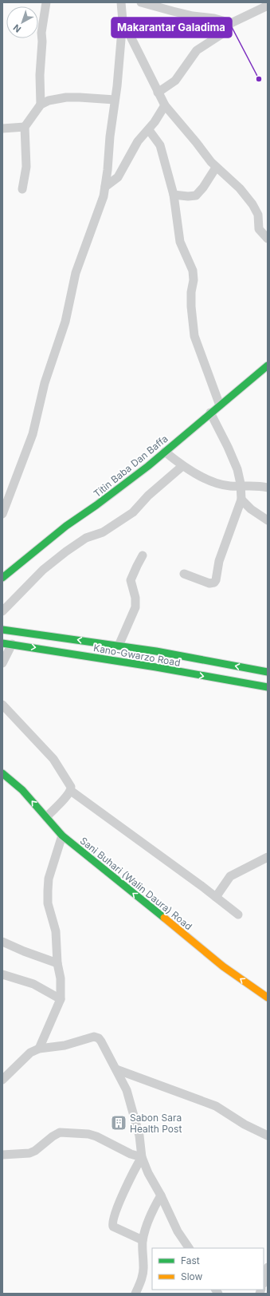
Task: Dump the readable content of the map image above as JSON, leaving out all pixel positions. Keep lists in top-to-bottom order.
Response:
{
  "streets": {
    "main road": ["Titin Baba Dan Baffa", "Kano-Gwarzo Road", "Sani Buhari (Walin Daura) Road"]
  },
  "one_way": ["Sani Buhari (Walin Daura) Road"],
  "places": {
    "other": ["Makarantar Galadima"],
    "building": ["Sabon Sara Health Post"]
  },
  "legend": ["Fast", "Slow"],
  "north": "bottom left"
}
